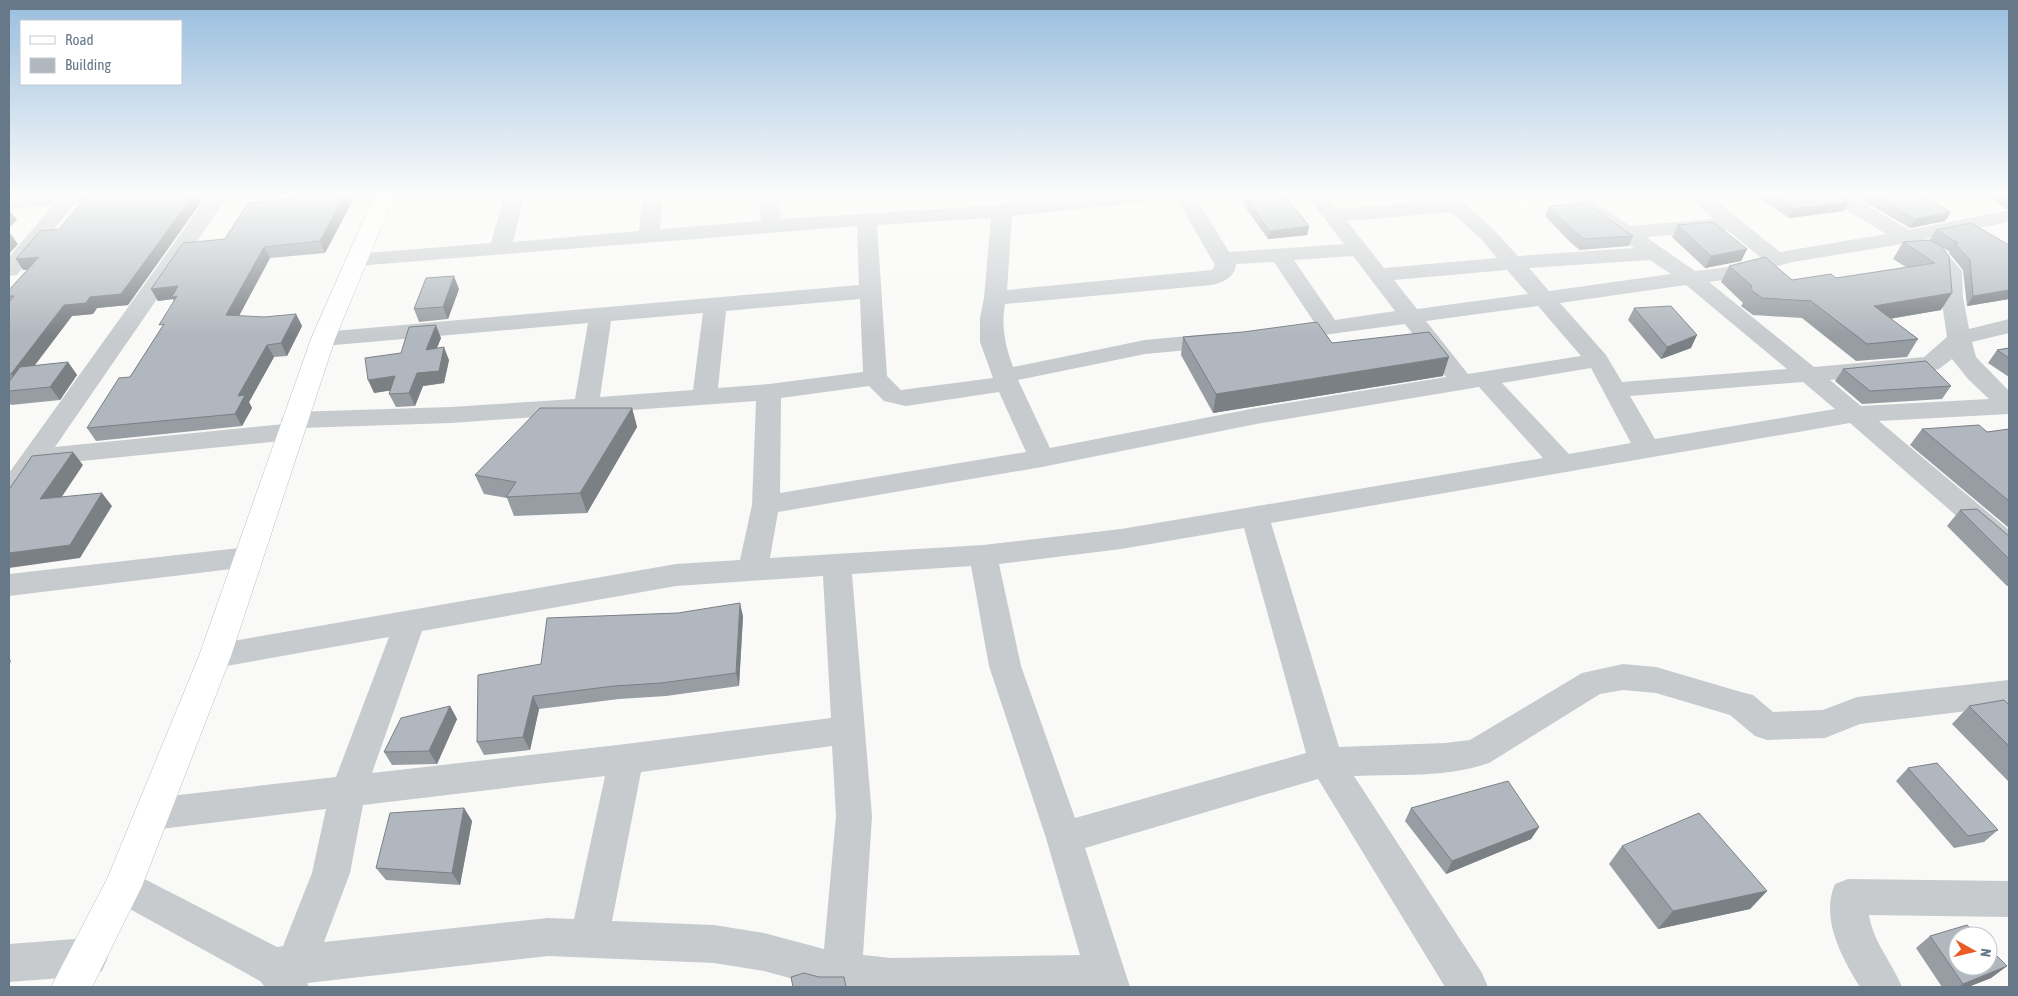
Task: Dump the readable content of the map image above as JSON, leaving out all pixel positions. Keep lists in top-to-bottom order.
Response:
{
  "legend": ["Road", "Building"],
  "north": "right"
}
